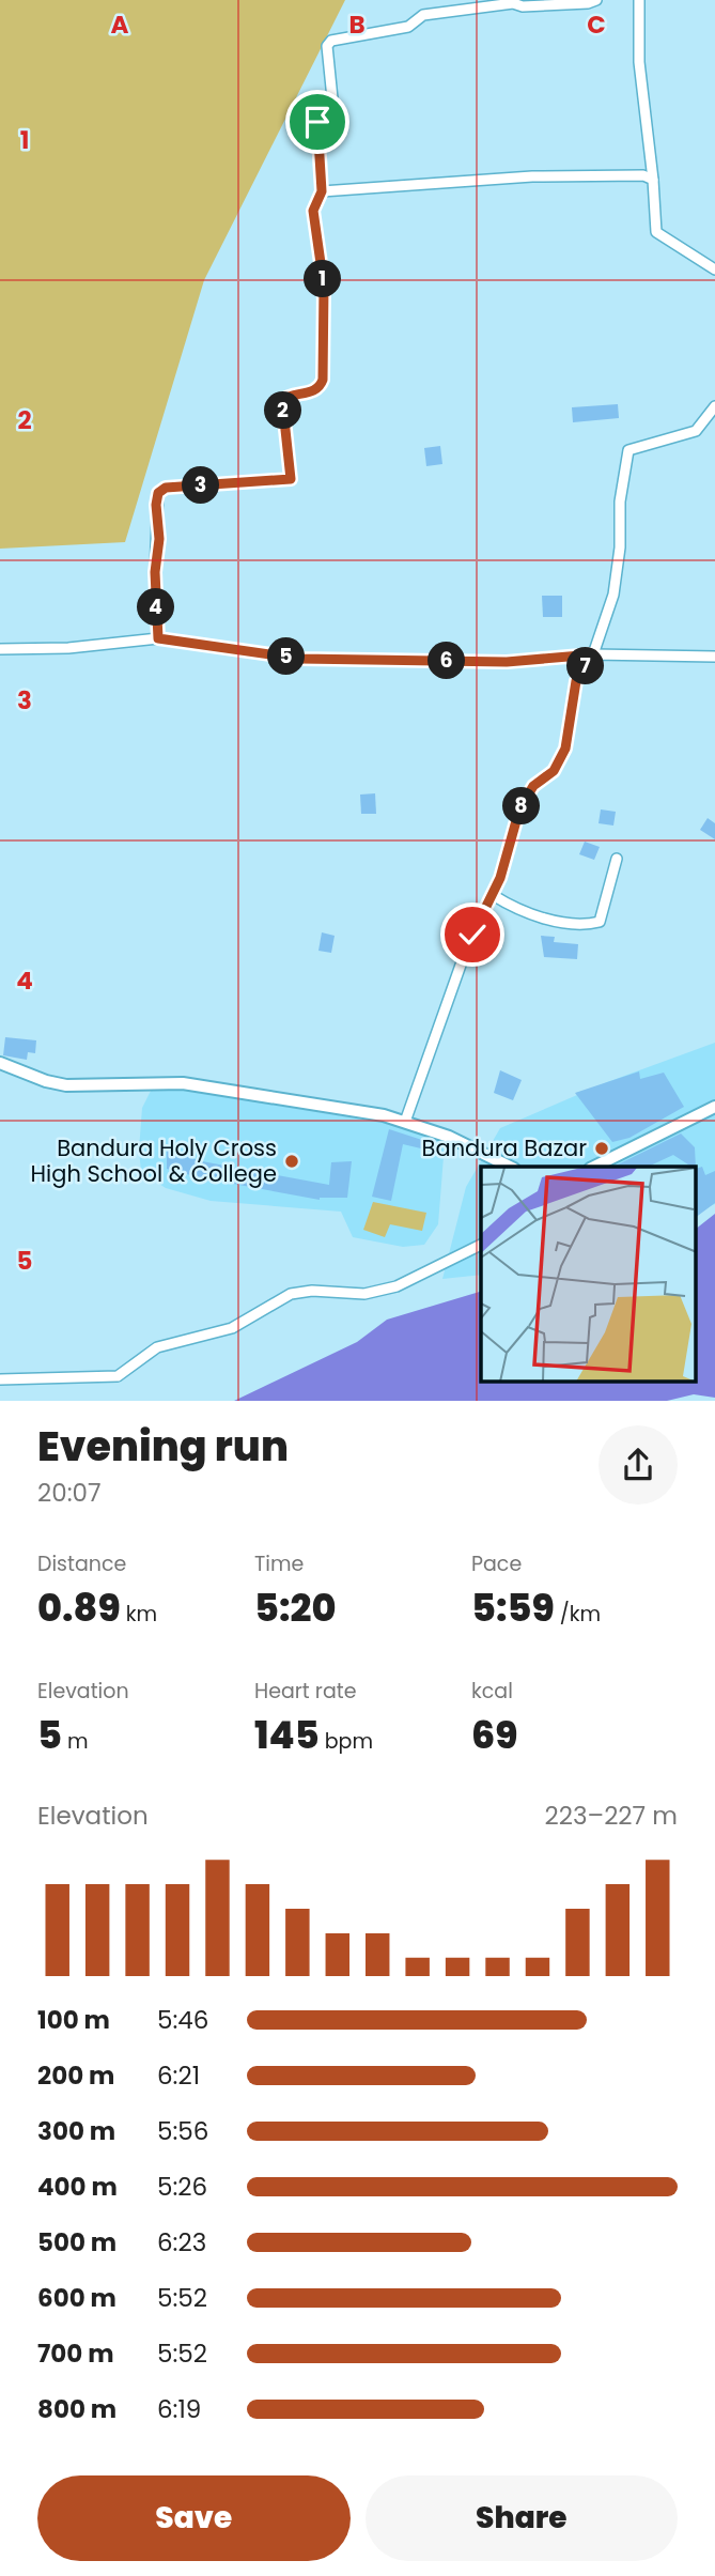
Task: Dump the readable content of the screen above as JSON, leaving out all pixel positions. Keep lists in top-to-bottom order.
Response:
{
  "places": ["Bandura Bazar", "Bandura Holy Cross High School & College"],
  "page": {
    "pins": [
      "1",
      "2",
      "3",
      "4",
      "5",
      "6",
      "7",
      "8"
    ],
    "heading": ["Evening run", "20:07"],
    "stats": [
      ["Distance", "0.89 km"],
      ["Time", "5:20"],
      ["Pace", "5:59 /km"],
      ["Elevation", "5 m"],
      ["Heart rate", "145 bpm"],
      ["kcal", "69"]
    ],
    "chart": ["Elevation", "223–227 m"],
    "list": [
      {
        "name": "100 m",
        "note": "5:46"
      },
      {
        "name": "200 m",
        "note": "6:21"
      },
      {
        "name": "300 m",
        "note": "5:56"
      },
      {
        "name": "400 m",
        "note": "5:26"
      },
      {
        "name": "500 m",
        "note": "6:23"
      },
      {
        "name": "600 m",
        "note": "5:52"
      },
      {
        "name": "700 m",
        "note": "5:52"
      },
      {
        "name": "800 m",
        "note": "6:19"
      }
    ],
    "buttons": ["Save", "Share"]
  },
  "grid": {
    "columns": ["A", "B", "C"],
    "rows": [
      "1",
      "2",
      "3",
      "4",
      "5"
    ]
  }
}
